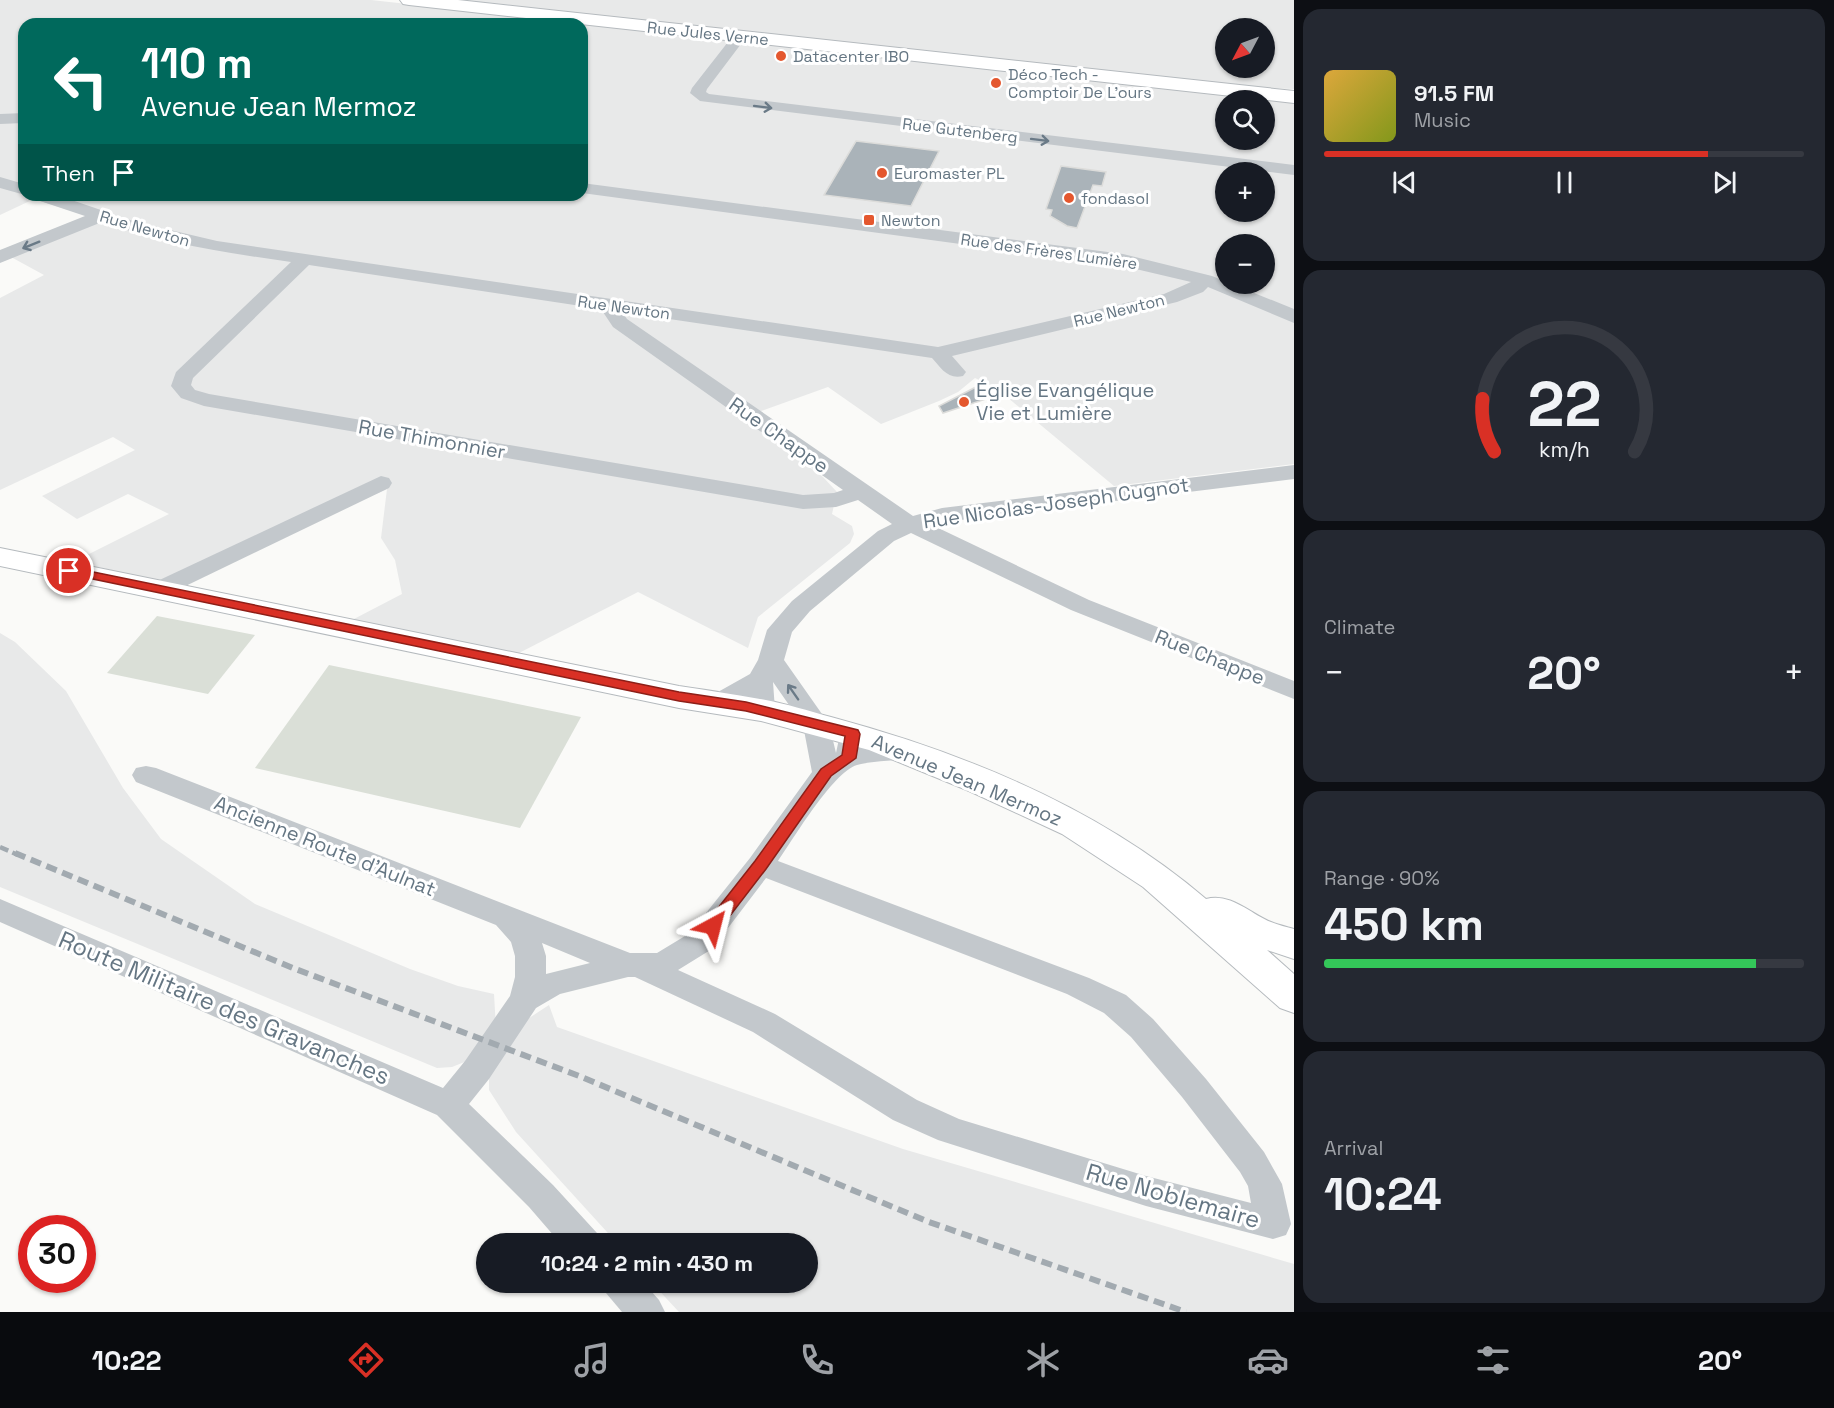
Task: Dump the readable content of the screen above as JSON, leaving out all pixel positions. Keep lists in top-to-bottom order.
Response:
{
  "streets": {
    "main road": ["Rue Jules Verne", "Avenue Jean Mermoz"],
    "street": [
      "Rue Gutenberg",
      "Rue Newton",
      "Rue des Frères Lumière",
      "Rue Chappe",
      "Rue Thimonnier",
      "Rue Nicolas-Joseph Cugnot",
      "Ancienne Route d'Aulnat",
      "Route Militaire des Gravanches",
      "Rue Noblemaire"
    ]
  },
  "crossings": [
    ["Rue Jules Verne", "Rue Gutenberg"],
    ["Rue Newton", "Rue des Frères Lumière"],
    ["Rue Newton", "Rue Chappe"],
    ["Rue Newton", "Rue Thimonnier"],
    ["Rue Chappe", "Rue Thimonnier"],
    ["Rue Chappe", "Rue Nicolas-Joseph Cugnot"],
    ["Rue Nicolas-Joseph Cugnot", "Avenue Jean Mermoz"],
    ["Ancienne Route d'Aulnat", "Rue Noblemaire"]
  ],
  "one_way": ["Rue Gutenberg"],
  "places": {
    "other": [
      "Datacenter IBO",
      "Déco Tech - Comptoir De L'ours",
      "Euromaster PL",
      "fondasol",
      "Église Evangélique Vie et Lumière"
    ],
    "transit": ["Newton"]
  },
  "north": "bottom left",
  "page": {
    "map_buttons": ["+", "−"],
    "turn": ["110 m", "Avenue Jean Mermoz"],
    "song": ["91.5 FM", "Music"],
    "then": "Then",
    "tile": [
      "Climate",
      ["Range · 90%", "450 km"],
      ["Arrival", "10:24"]
    ],
    "heat": ["−", "20°", "+"],
    "limit": "30",
    "trip": "10:24 · 2 min · 430 m",
    "tabs": ["10:22", "20°"],
    "gauge": ["22", "km/h"]
  }
}
